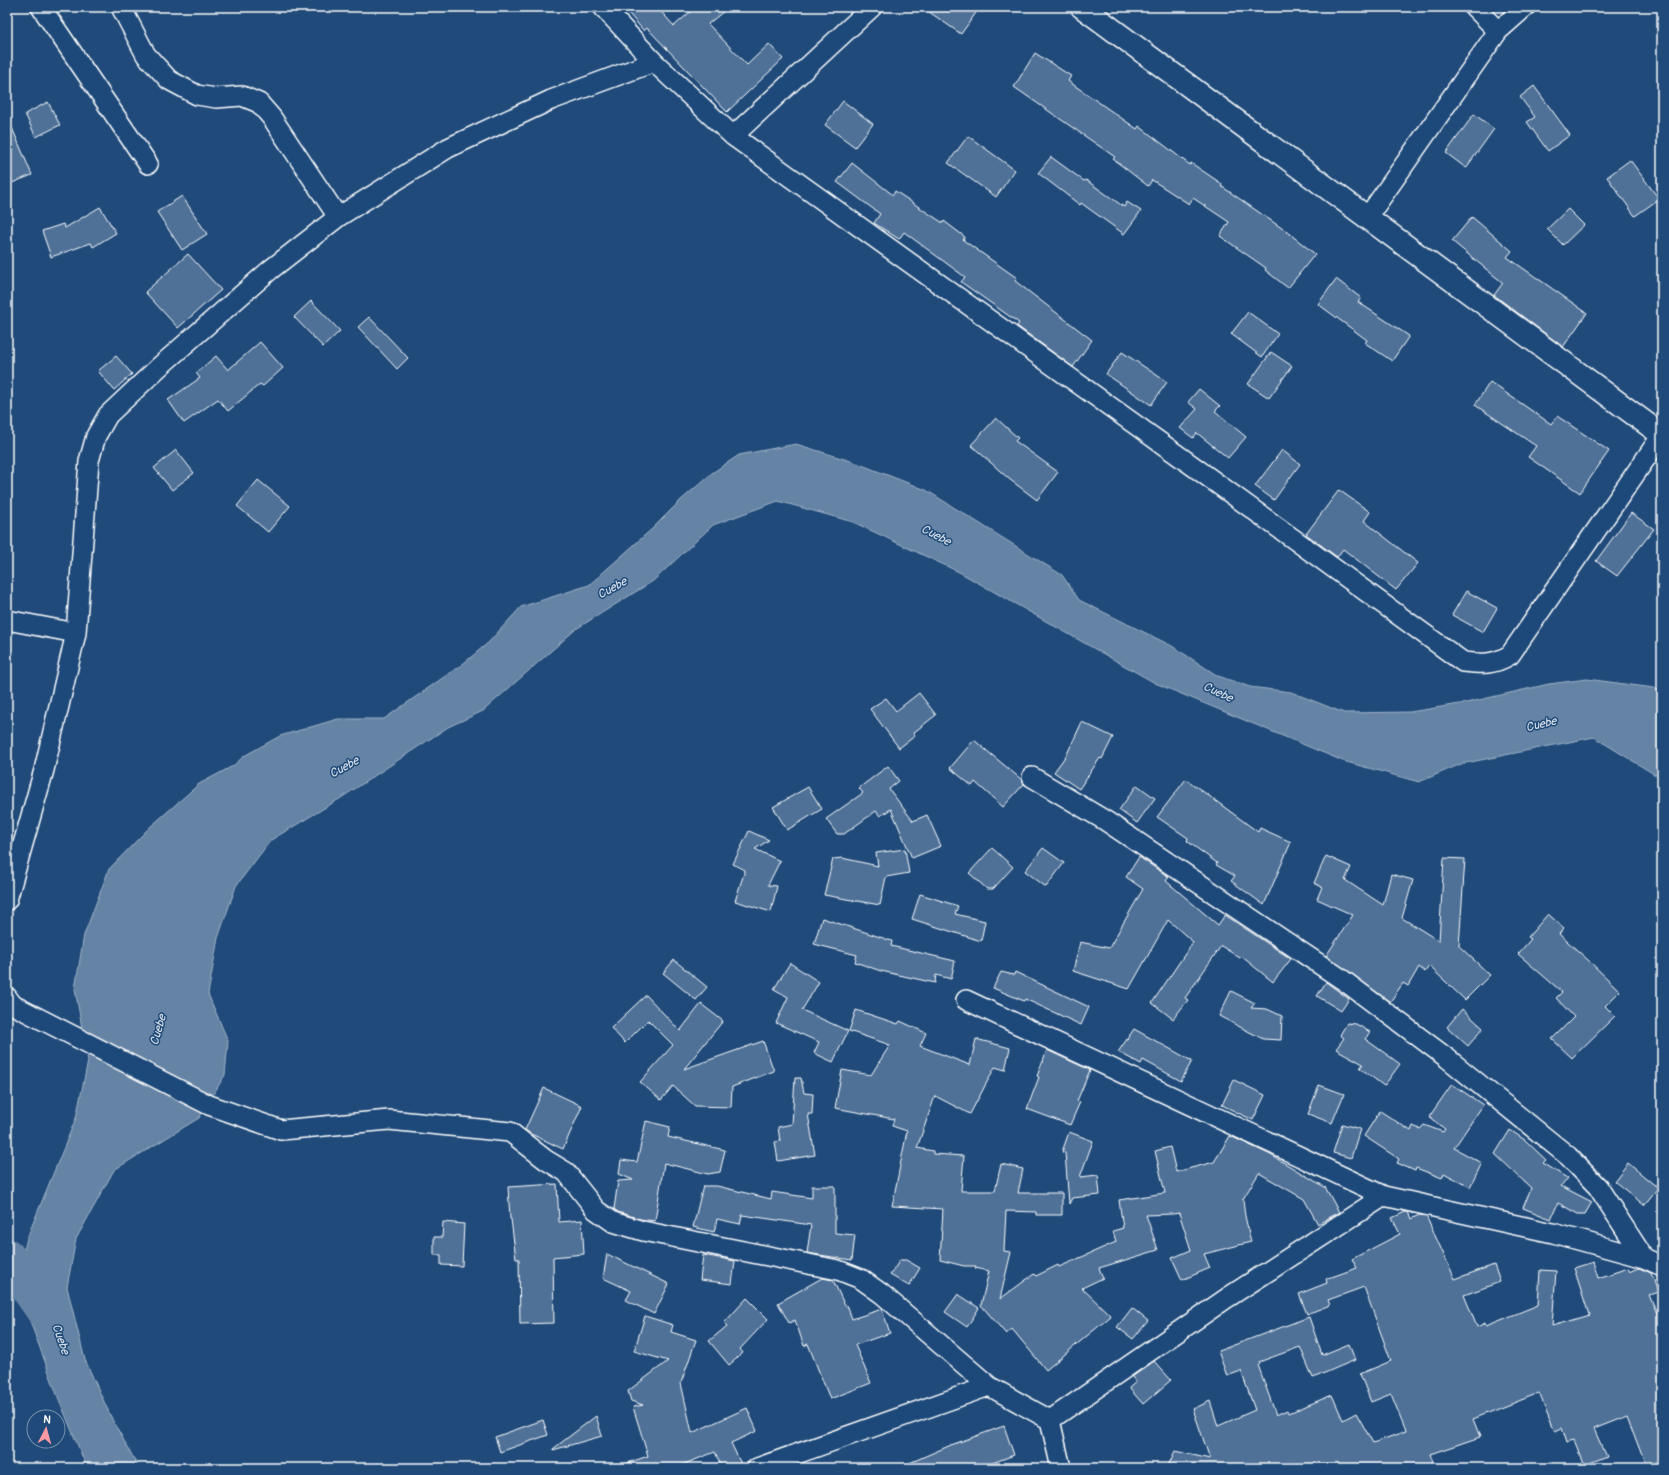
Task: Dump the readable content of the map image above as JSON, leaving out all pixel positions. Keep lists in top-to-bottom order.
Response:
{
  "water": ["Cuebe"],
  "north": "top"
}
